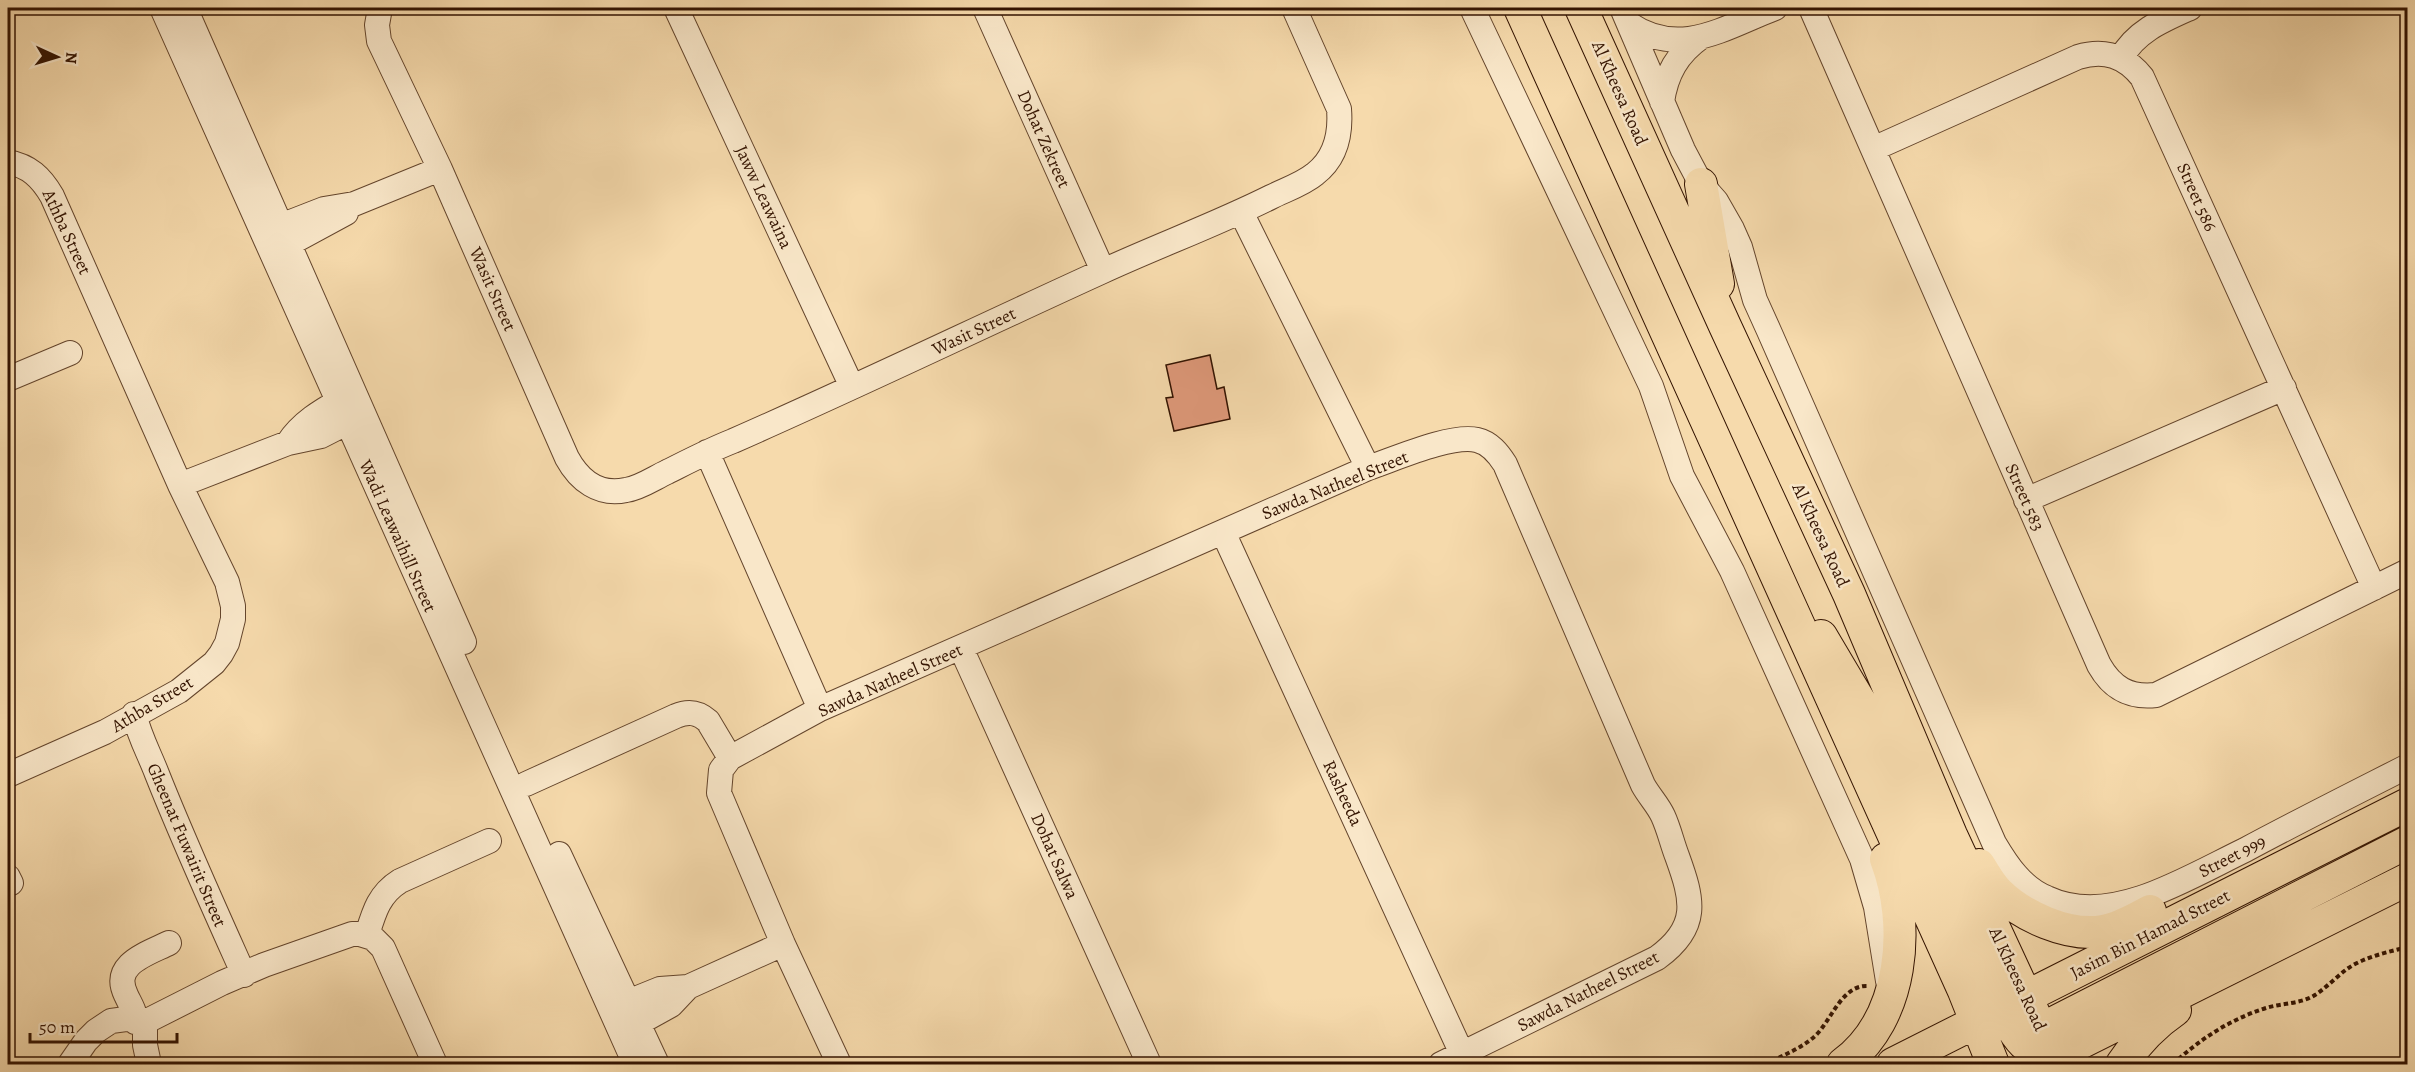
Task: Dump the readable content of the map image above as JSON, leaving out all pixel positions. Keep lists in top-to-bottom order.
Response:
{
  "streets": {
    "main road": ["Al Kheesa Road", "Jasim Bin Hamad Street"],
    "street": [
      "Dohat Zekreet",
      "Jaww Leawaina",
      "Street 586",
      "Athba Street",
      "Wasit Street",
      "Sawda Natheel Street",
      "Street 583",
      "Wadi Leawaihill Street",
      "Rasheeda",
      "Gheenat Fuwairit Street",
      "Dohat Salwa",
      "Street 999"
    ]
  },
  "crossings": [
    ["Al Kheesa Road", "Street 999"],
    ["Al Kheesa Road", "Jasim Bin Hamad Street"],
    ["Dohat Zekreet", "Wasit Street"],
    ["Jaww Leawaina", "Wasit Street"],
    ["Street 586", "Street 583"],
    ["Athba Street", "Gheenat Fuwairit Street"],
    ["Sawda Natheel Street", "Rasheeda"],
    ["Sawda Natheel Street", "Dohat Salwa"]
  ],
  "scale_bar": "50 m",
  "north": "right"
}
